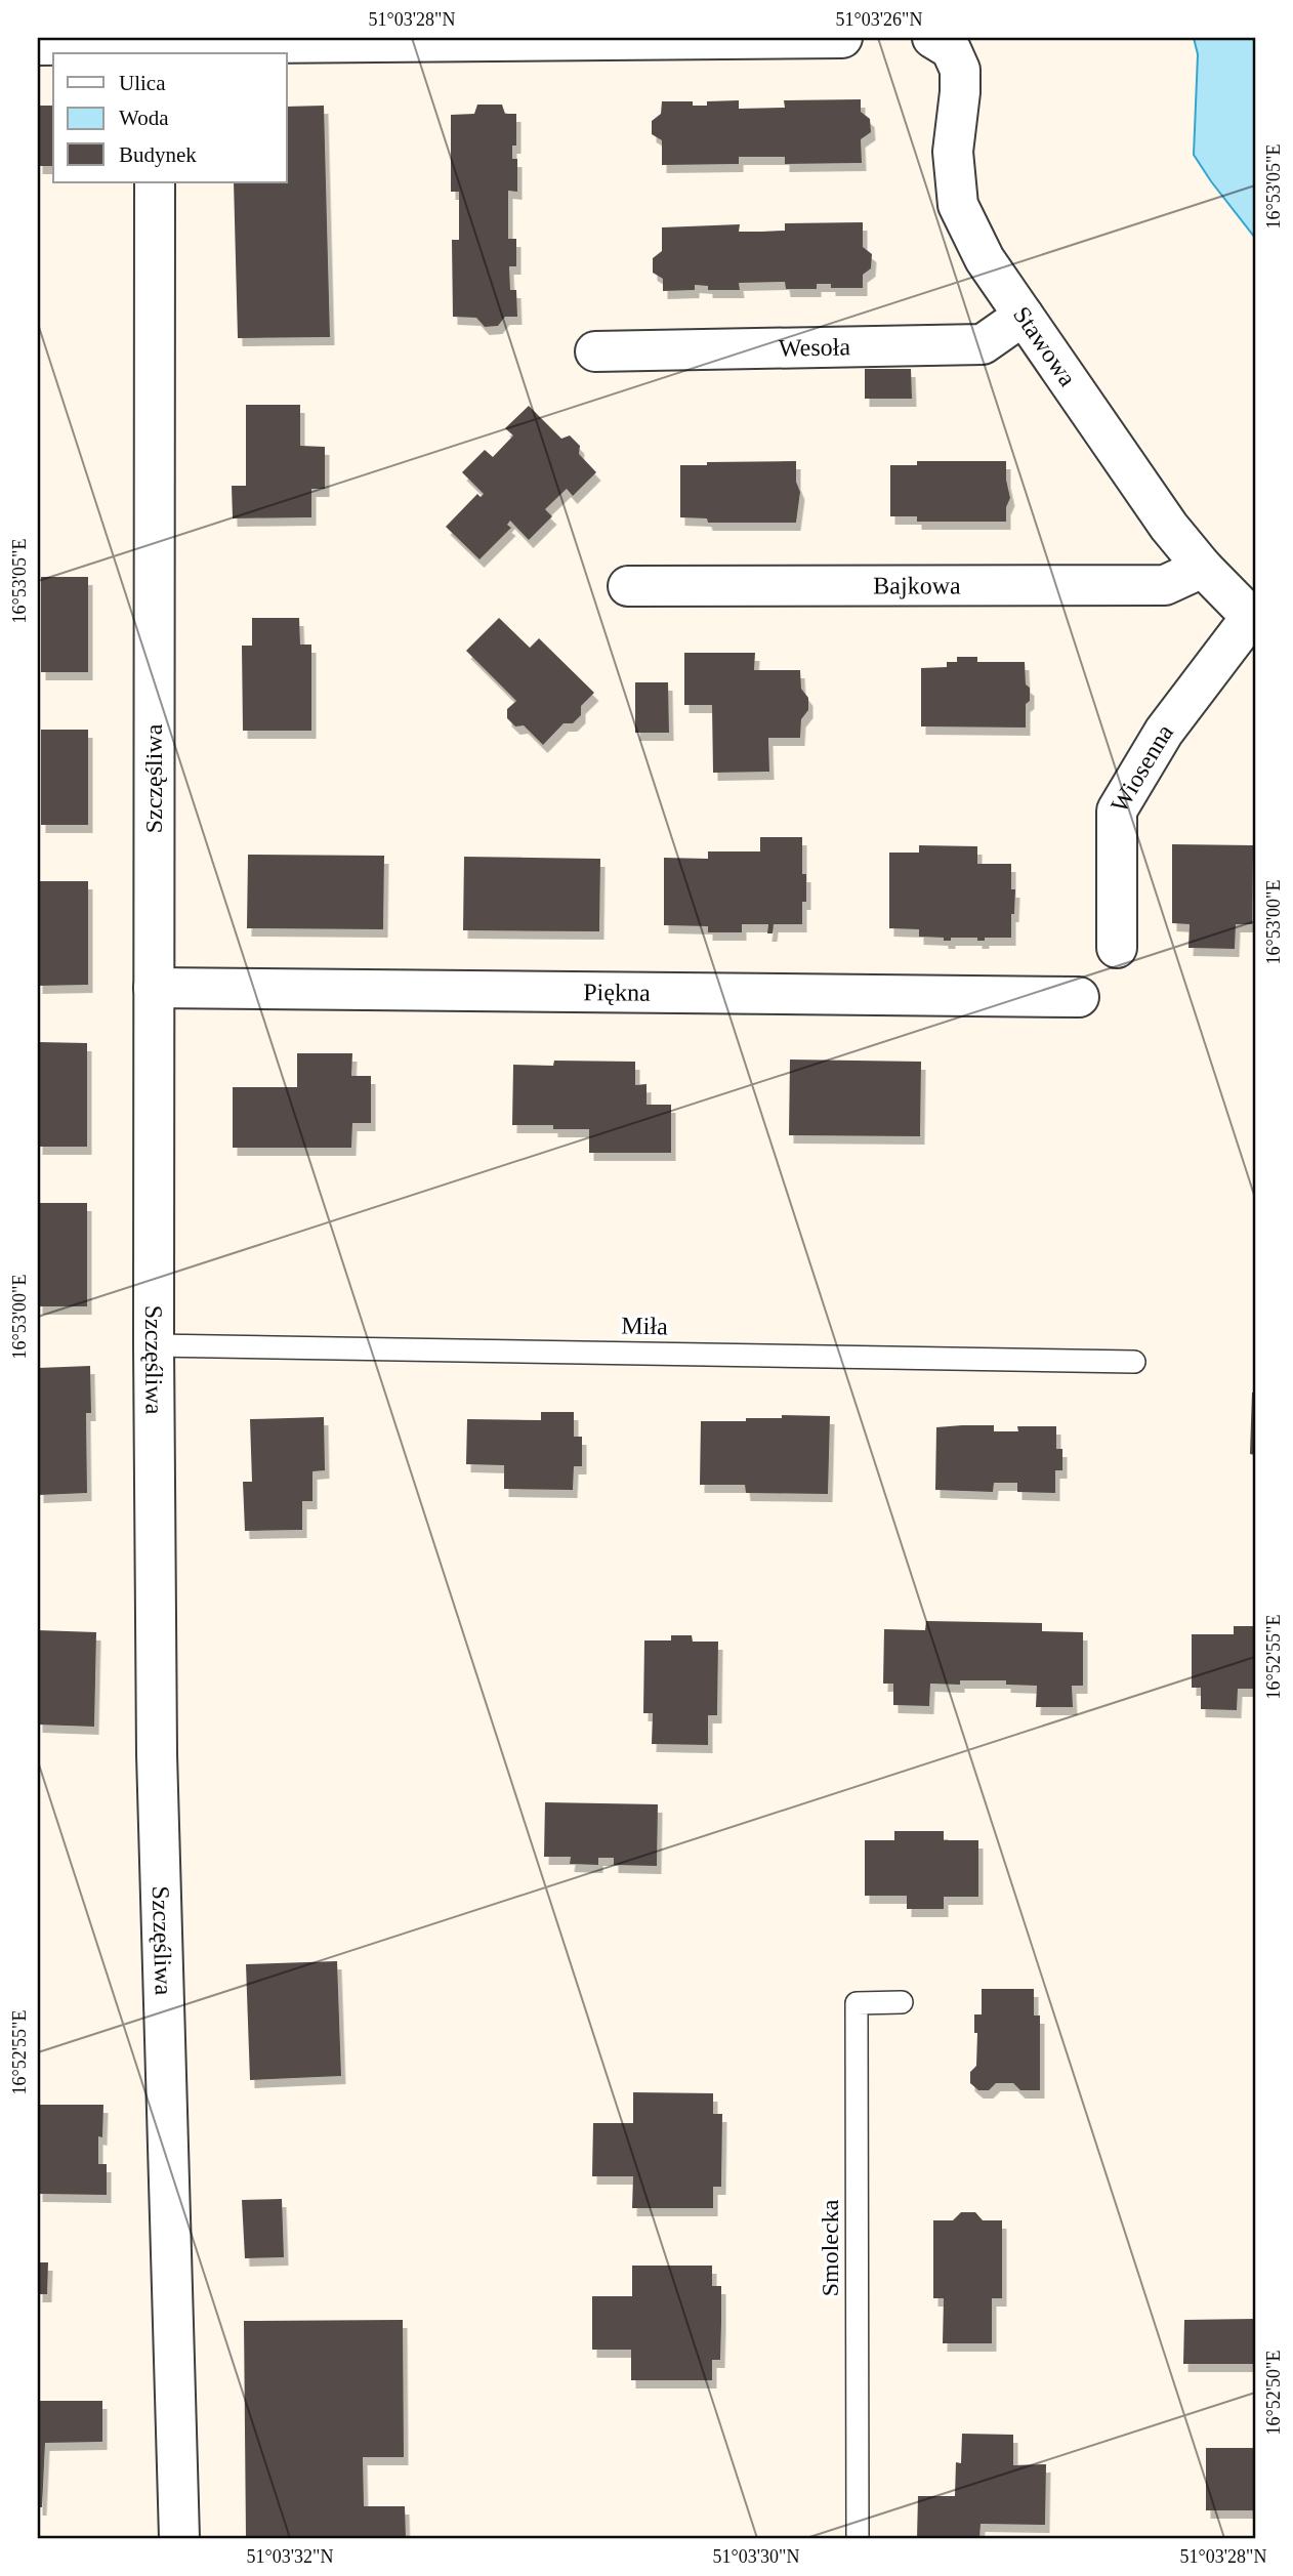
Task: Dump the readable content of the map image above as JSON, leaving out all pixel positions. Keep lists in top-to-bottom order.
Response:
{
  "streets": {
    "street": [
      "Stawowa",
      "Wesoła",
      "Bajkowa",
      "Wiosenna",
      "Szczęśliwa",
      "Piękna"
    ],
    "lane": ["Miła", "Smolecka"]
  },
  "crossings": [
    ["Stawowa", "Wesoła"],
    ["Stawowa", "Bajkowa"],
    ["Stawowa", "Wiosenna"],
    ["Szczęśliwa", "Piękna"],
    ["Szczęśliwa", "Miła"]
  ],
  "legend": ["Ulica", "Woda", "Budynek"],
  "coordinates": [
    "51°03'28\"N",
    "51°03'26\"N",
    "16°53'05\"E",
    "16°53'00\"E",
    "16°52'55\"E",
    "16°52'50\"E",
    "51°03'32\"N",
    "51°03'30\"N"
  ]
}
